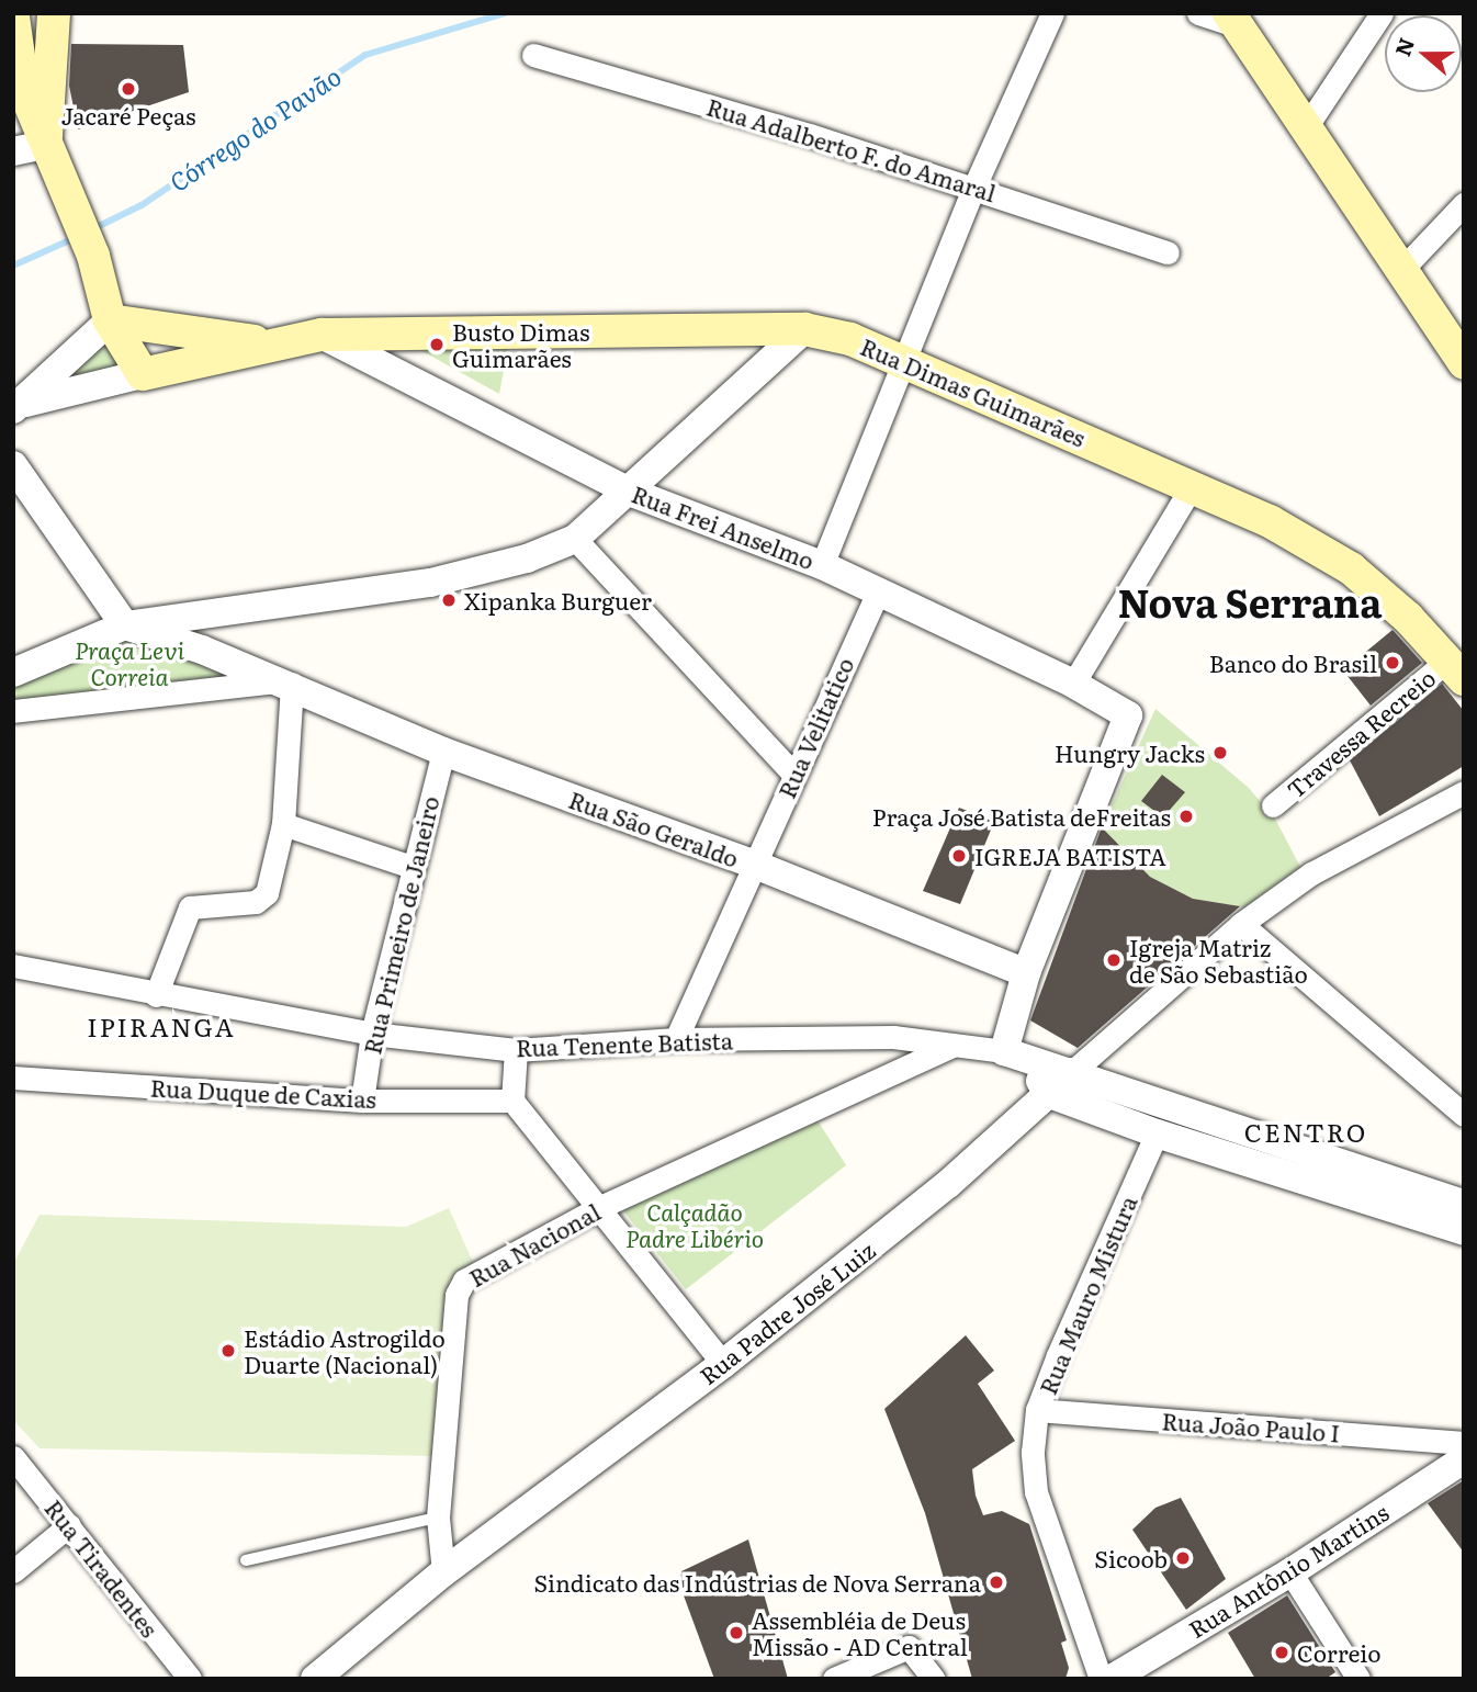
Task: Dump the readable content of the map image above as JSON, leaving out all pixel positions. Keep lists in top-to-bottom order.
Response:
{
  "streets": {
    "main road": ["Rua Dimas Guimarães"],
    "street": [
      "Rua Adalberto F. do Amaral",
      "Rua Frei Anselmo",
      "Rua Velitatico",
      "Travessa Recreio",
      "Rua São Geraldo",
      "Rua Primeiro de Janeiro",
      "Rua Tenente Batista",
      "Rua Duque de Caxias",
      "Rua Nacional",
      "Rua Mauro Mistura",
      "Rua Padre José Luiz",
      "Rua João Paulo I",
      "Rua Tiradentes",
      "Rua Antônio Martins"
    ]
  },
  "crossings": [
    ["Rua Dimas Guimarães", "Rua Frei Anselmo"],
    ["Rua Dimas Guimarães", "Travessa Recreio"],
    ["Rua Frei Anselmo", "Rua Velitatico"],
    ["Rua Frei Anselmo", "Rua São Geraldo"],
    ["Rua Velitatico", "Rua São Geraldo"],
    ["Rua Velitatico", "Rua Tenente Batista"],
    ["Rua São Geraldo", "Rua Primeiro de Janeiro"],
    ["Rua Primeiro de Janeiro", "Rua Tenente Batista"],
    ["Rua Primeiro de Janeiro", "Rua Duque de Caxias"],
    ["Rua Tenente Batista", "Rua Nacional"],
    ["Rua Nacional", "Rua Padre José Luiz"],
    ["Rua Mauro Mistura", "Rua João Paulo I"]
  ],
  "districts": ["Nova Serrana", "IPIRANGA", "CENTRO"],
  "water": ["Córrego do Pavão"],
  "parks": ["Praça Levi Correia", "Calçadão Padre Libério"],
  "places": [
    "Jacaré Peças",
    "Busto Dimas Guimarães",
    "Xipanka Burguer",
    "Banco do Brasil",
    "Hungry Jacks",
    "Praça José Batista deFreitas",
    "IGREJA BATISTA",
    "Igreja Matriz de São Sebastião",
    "Estádio Astrogildo Duarte (Nacional)",
    "Sicoob",
    "Sindicato das Indústrias de Nova Serrana",
    "Assembléia de Deus Missão - AD Central",
    "Correio"
  ],
  "north": "left"
}
